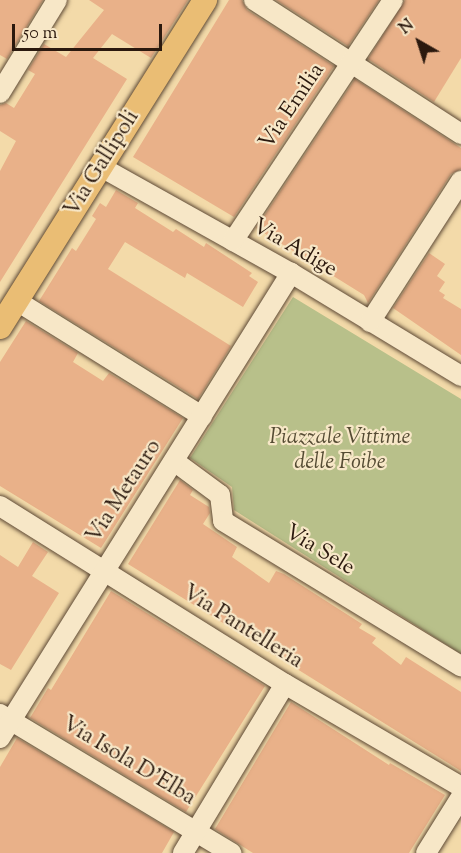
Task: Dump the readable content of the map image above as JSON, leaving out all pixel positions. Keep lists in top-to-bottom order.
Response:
{
  "streets": {
    "main road": ["Via Gallipoli"],
    "street": [
      "Via Emilia",
      "Via Adige",
      "Via Metauro",
      "Via Sele",
      "Via Pantelleria",
      "Via Isola D'Elba"
    ]
  },
  "crossings": [
    ["Via Emilia", "Via Adige"],
    ["Via Gallipoli", "Via Adige"],
    ["Via Adige", "Via Metauro"],
    ["Via Metauro", "Via Sele"],
    ["Via Metauro", "Via Pantelleria"],
    ["Via Metauro", "Via Isola D'Elba"]
  ],
  "parks": ["Piazzale Vittime delle Foibe"],
  "scale_bar": "50 m",
  "north": "top left"
}
